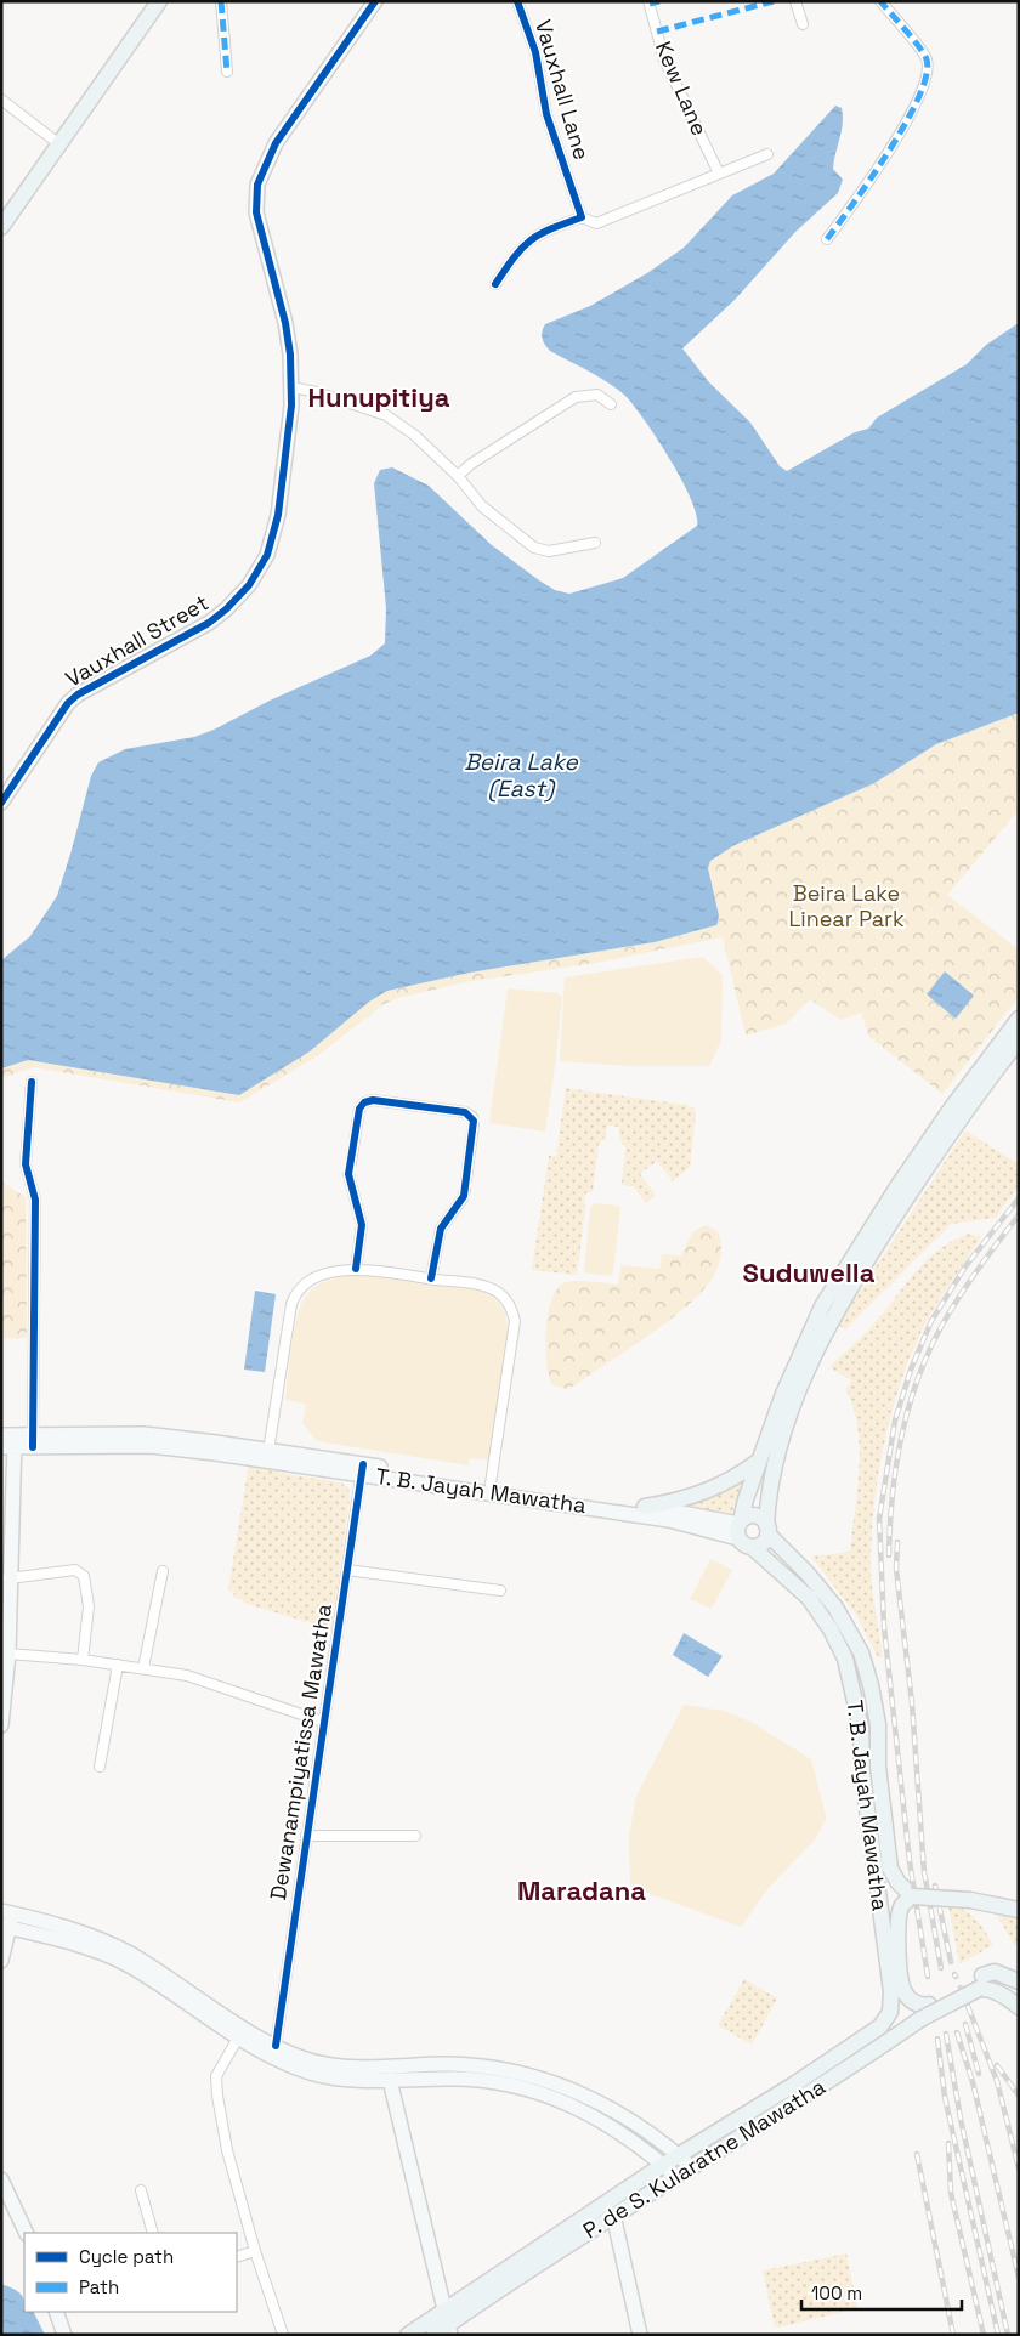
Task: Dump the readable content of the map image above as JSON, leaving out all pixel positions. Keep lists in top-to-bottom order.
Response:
{
  "streets": {
    "main road": ["Vauxhall Street", "T. B. Jayah Mawatha", "P. de S. Kularatne Mawatha"],
    "street": ["Kew Lane", "Vauxhall Lane", "Dewanampiyatissa Mawatha"]
  },
  "crossings": [
    ["T. B. Jayah Mawatha", "Dewanampiyatissa Mawatha"],
    ["T. B. Jayah Mawatha", "P. de S. Kularatne Mawatha"]
  ],
  "districts": ["Hunupitiya", "Suduwella", "Maradana"],
  "water": ["Beira Lake (East)"],
  "parks": ["Beira Lake Linear Park"],
  "legend": ["Cycle path", "Path"],
  "scale_bar": "100 m"
}
